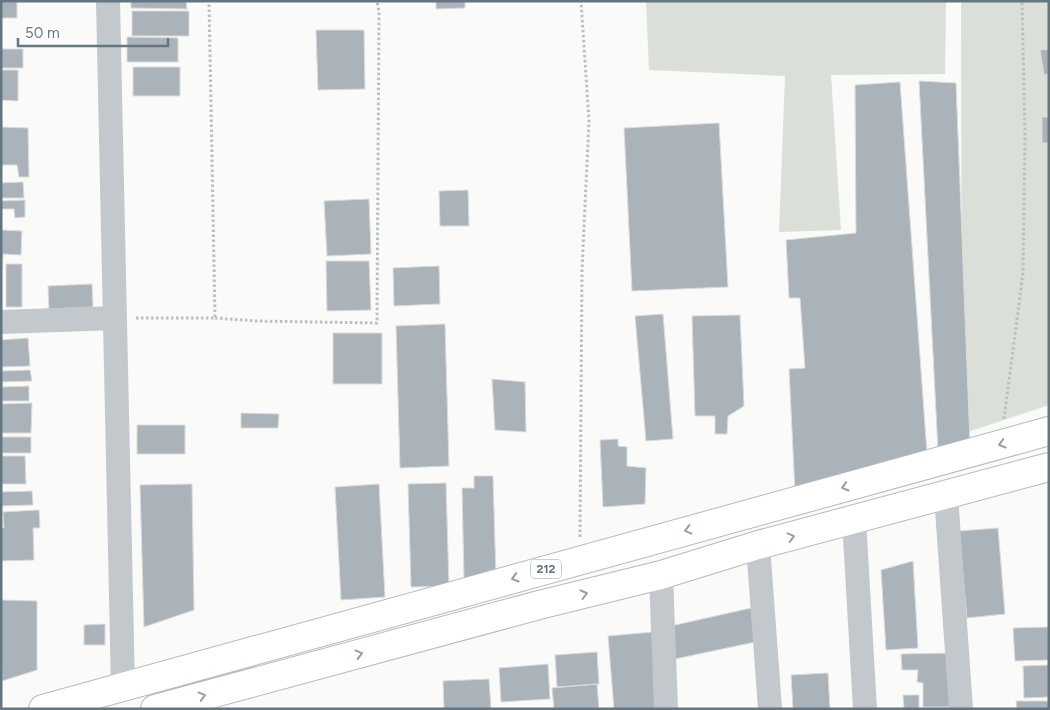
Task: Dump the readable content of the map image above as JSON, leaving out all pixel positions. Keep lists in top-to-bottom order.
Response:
{
  "streets": {
    "main road": ["212"]
  },
  "scale_bar": "50 m"
}
